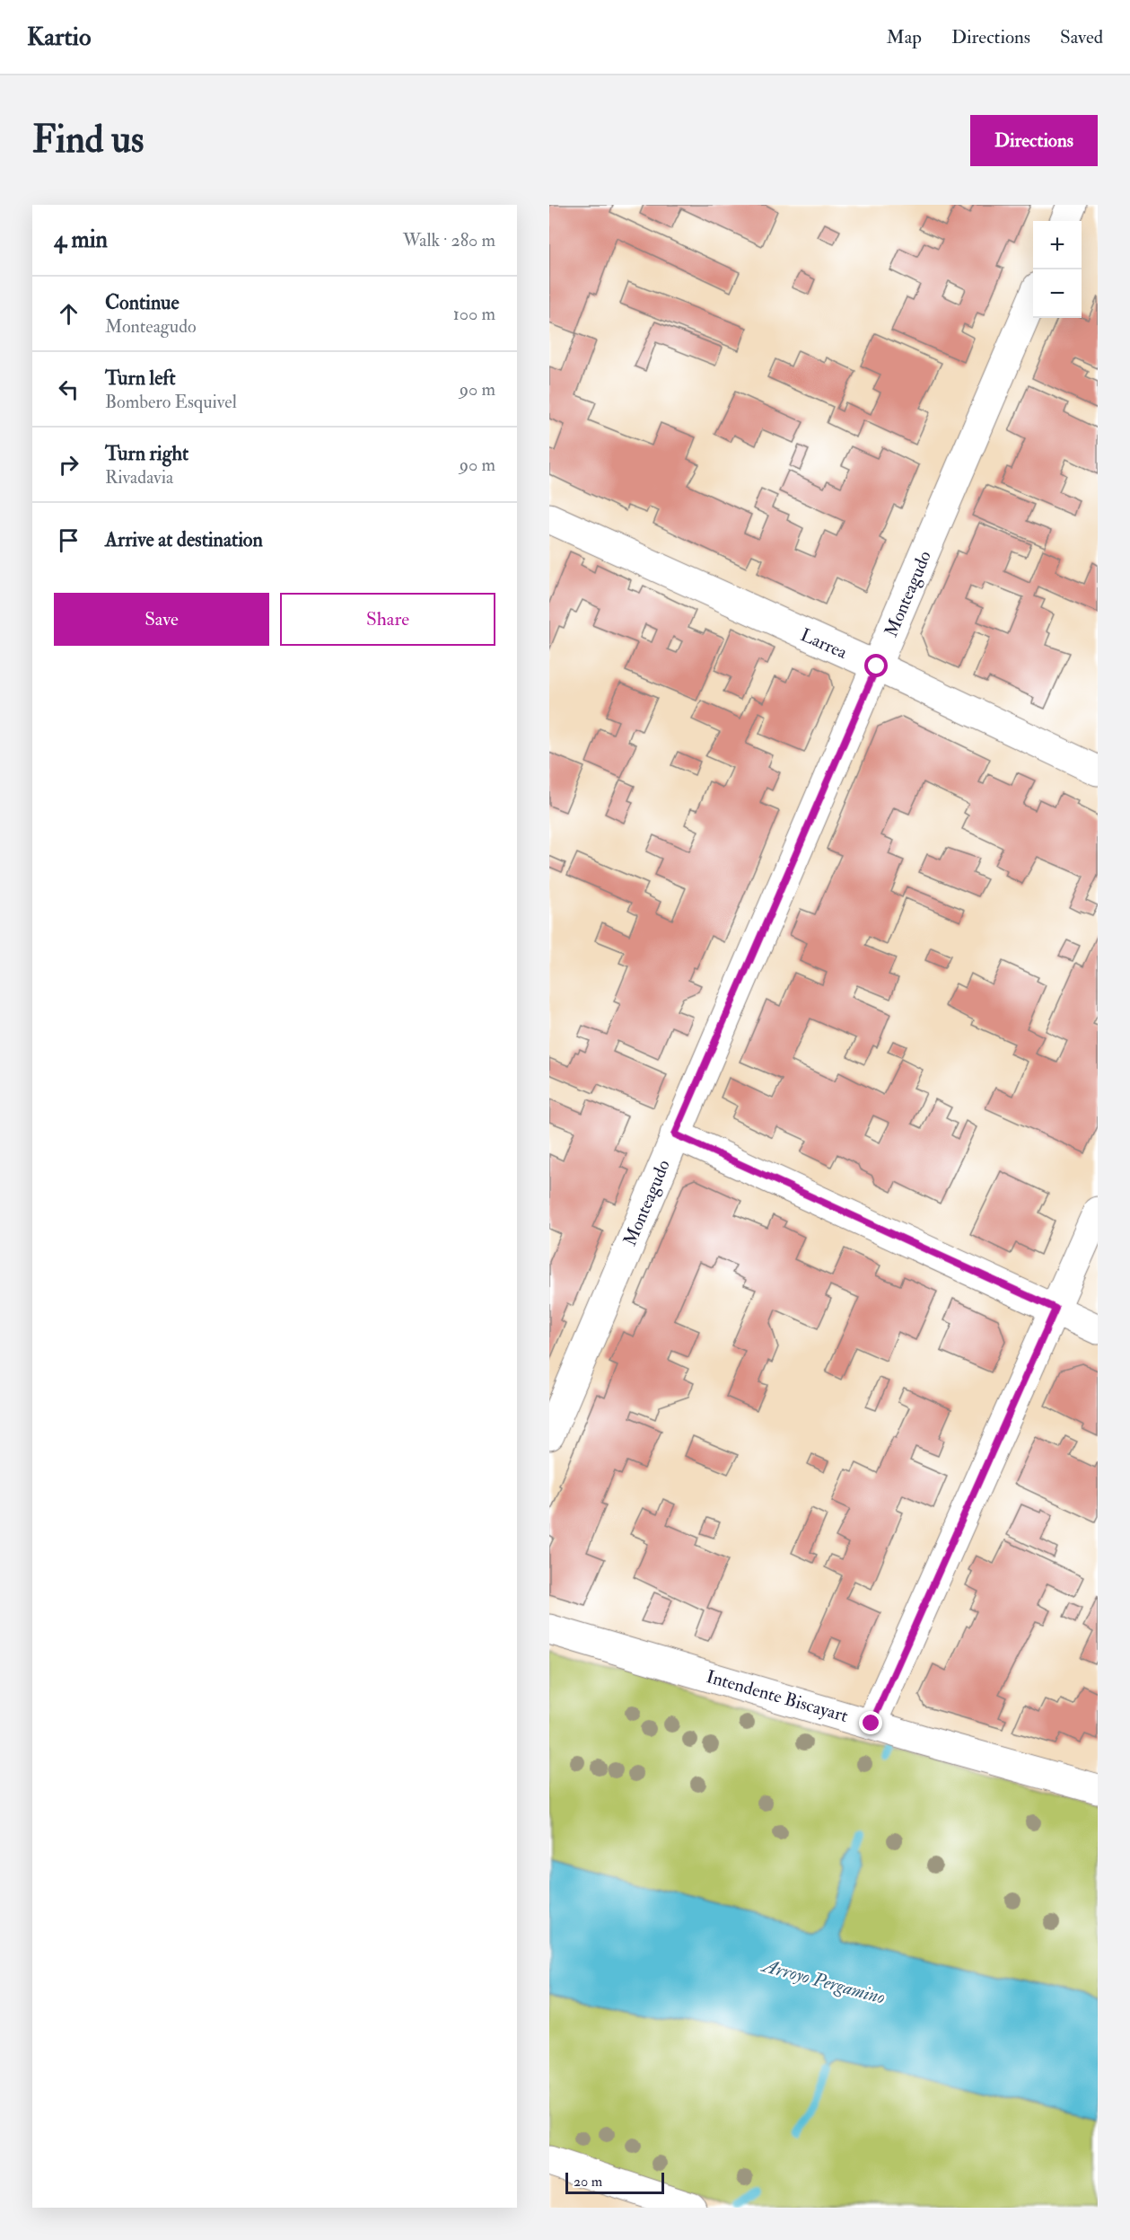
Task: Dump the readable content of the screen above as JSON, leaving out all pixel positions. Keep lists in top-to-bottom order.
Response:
{
  "streets": {
    "street": ["Monteagudo", "Larrea", "Intendente Biscayart"]
  },
  "crossings": [
    ["Monteagudo", "Larrea"]
  ],
  "water": ["Arroyo Pergamino"],
  "scale_bar": "20 m",
  "page": {
    "header": "Kartio",
    "nav": ["Map", "Directions", "Saved"],
    "buttons": [
      "Directions",
      ["Save", "Share"]
    ],
    "title": "Find us",
    "heading": ["4 min", "Walk · 280 m"],
    "map_buttons": ["+", "−"],
    "list": [
      ["Continue", "Monteagudo", "100 m"],
      ["Turn left", "Bombero Esquivel", "90 m"],
      ["Turn right", "Rivadavia", "90 m"],
      "Arrive at destination"
    ],
    "scale": "20 m"
  }
}
